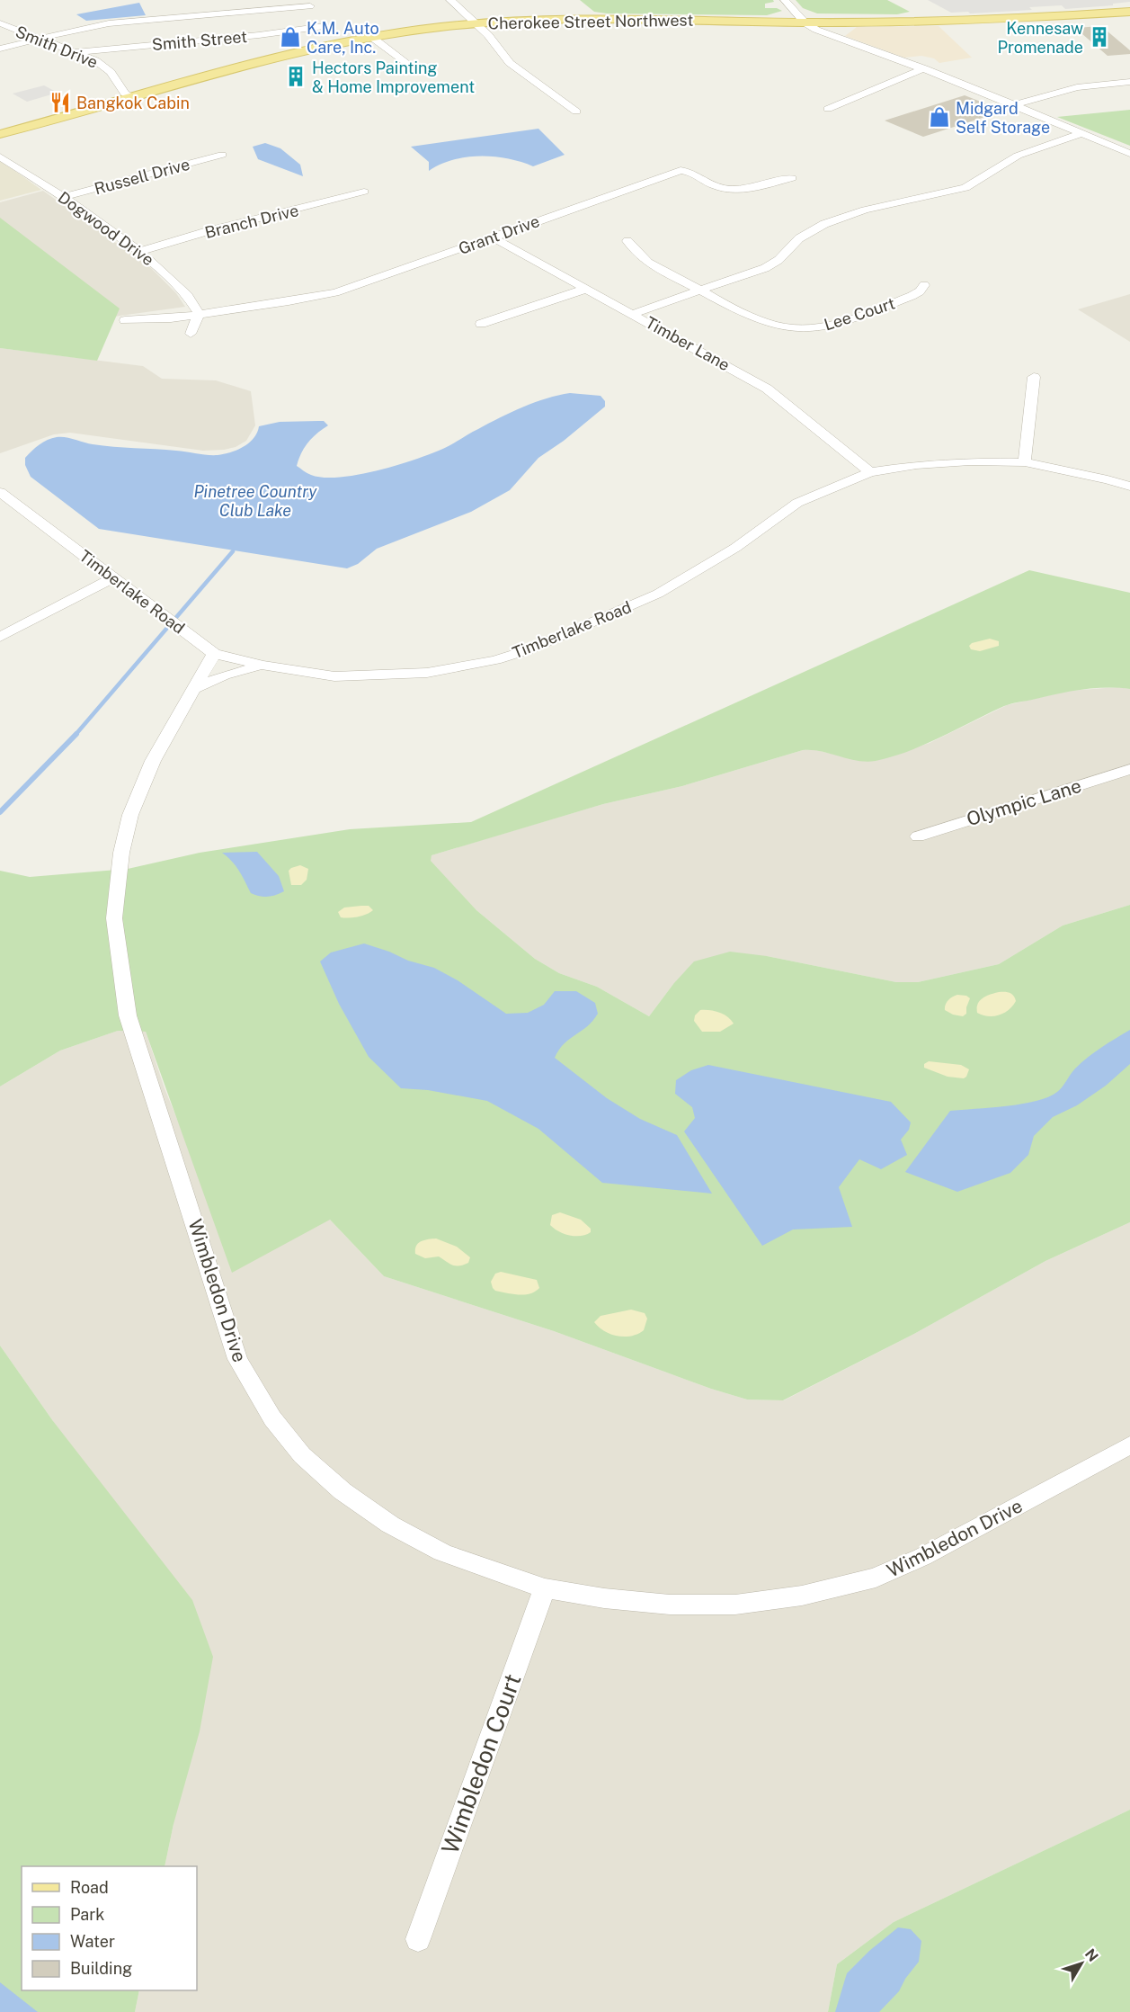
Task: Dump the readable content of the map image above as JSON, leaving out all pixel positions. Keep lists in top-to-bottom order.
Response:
{
  "streets": {
    "main road": ["Cherokee Street Northwest"],
    "street": [
      "Smith Street",
      "Smith Drive",
      "Russell Drive",
      "Branch Drive",
      "Dogwood Drive",
      "Grant Drive",
      "Lee Court",
      "Timber Lane",
      "Timberlake Road",
      "Olympic Lane",
      "Wimbledon Drive",
      "Wimbledon Court"
    ]
  },
  "crossings": [
    ["Cherokee Street Northwest", "Smith Drive"],
    ["Smith Street", "Smith Drive"],
    ["Russell Drive", "Dogwood Drive"],
    ["Branch Drive", "Dogwood Drive"],
    ["Dogwood Drive", "Grant Drive"],
    ["Grant Drive", "Timber Lane"],
    ["Timber Lane", "Timberlake Road"],
    ["Timberlake Road", "Wimbledon Drive"],
    ["Wimbledon Drive", "Wimbledon Court"]
  ],
  "water": ["Pinetree Country Club Lake"],
  "places": {
    "shop": ["K.M. Auto Care, Inc.", "Midgard Self Storage"],
    "building": ["Kennesaw Promenade", "Hectors Painting & Home Improvement"],
    "restaurant": ["Bangkok Cabin"]
  },
  "legend": [
    "Road",
    "Park",
    "Water",
    "Building"
  ],
  "north": "top right"
}
